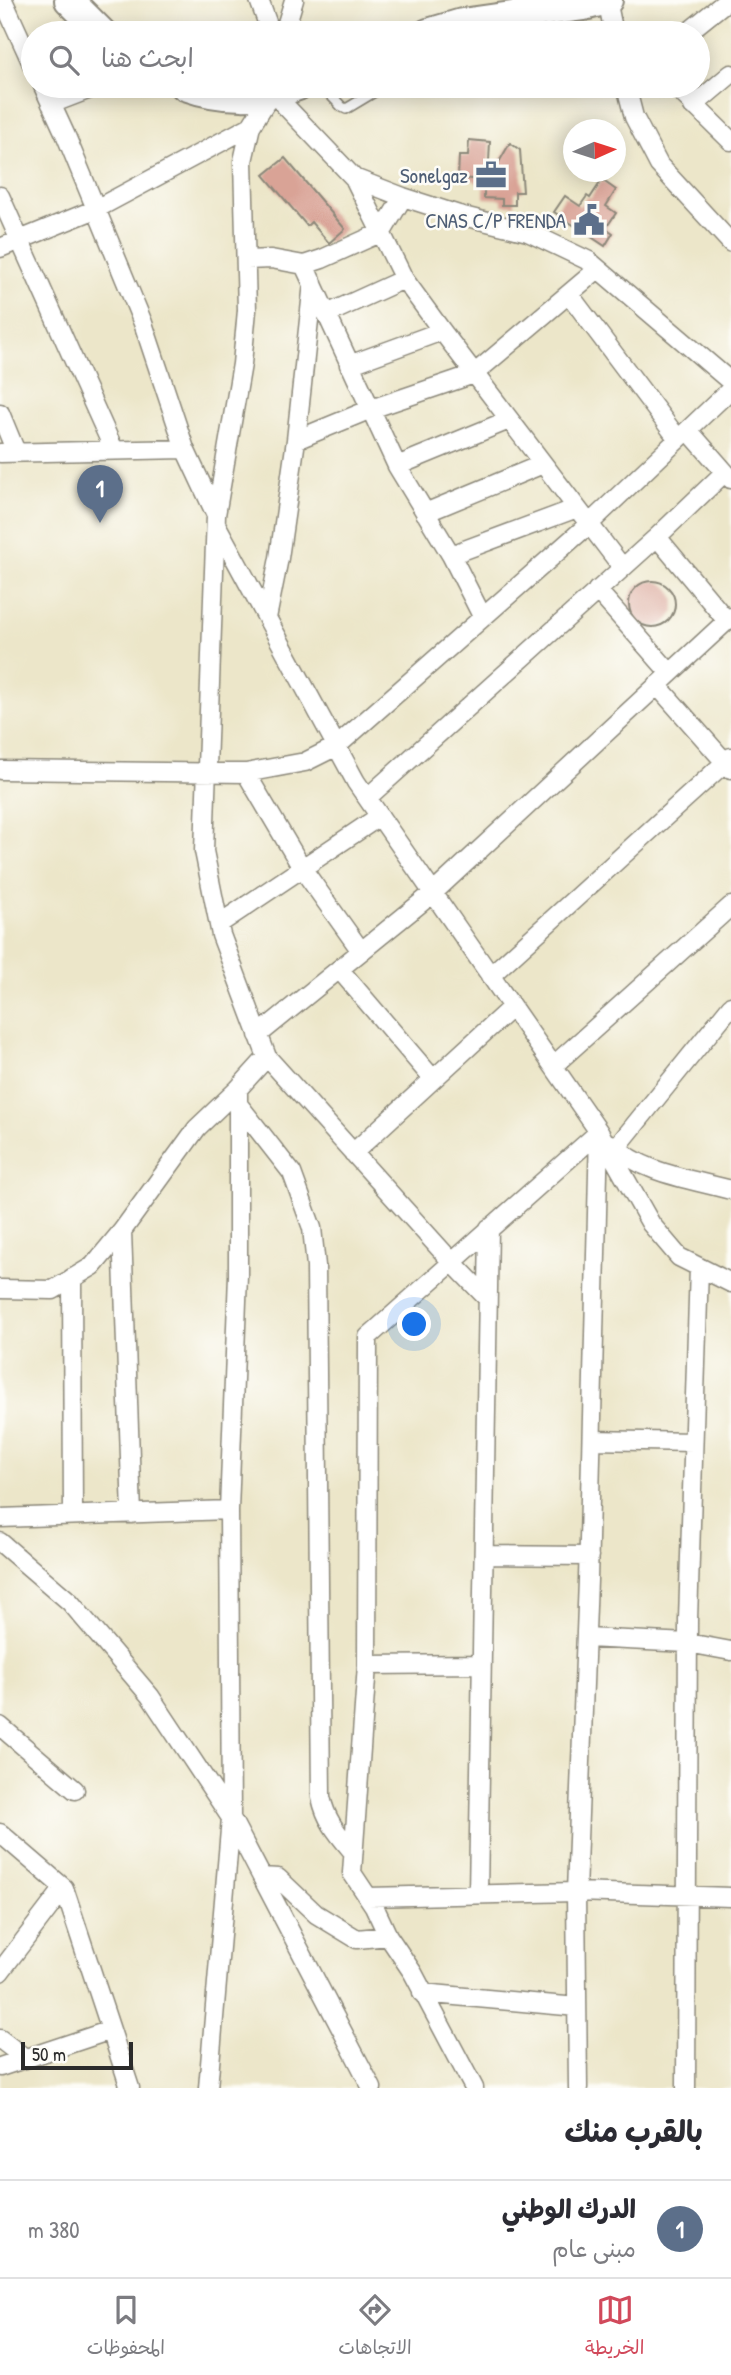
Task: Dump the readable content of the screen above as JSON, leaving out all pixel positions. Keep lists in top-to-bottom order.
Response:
{
  "places": {
    "office": ["Sonelgaz"],
    "public building": ["CNAS C/P FRENDA"]
  },
  "scale_bar": "50 m",
  "north": "right",
  "page": {
    "search": "ابحث هنا",
    "pins": "1",
    "scale": "50 m",
    "heading": "بالقرب منك",
    "list": [
      {
        "mark": "1",
        "name": "الدرك الوطني",
        "note": "مبنى عام",
        "value": "380 m"
      }
    ],
    "nav": ["الخريطة", "الاتجاهات", "المحفوظات"]
  }
}
